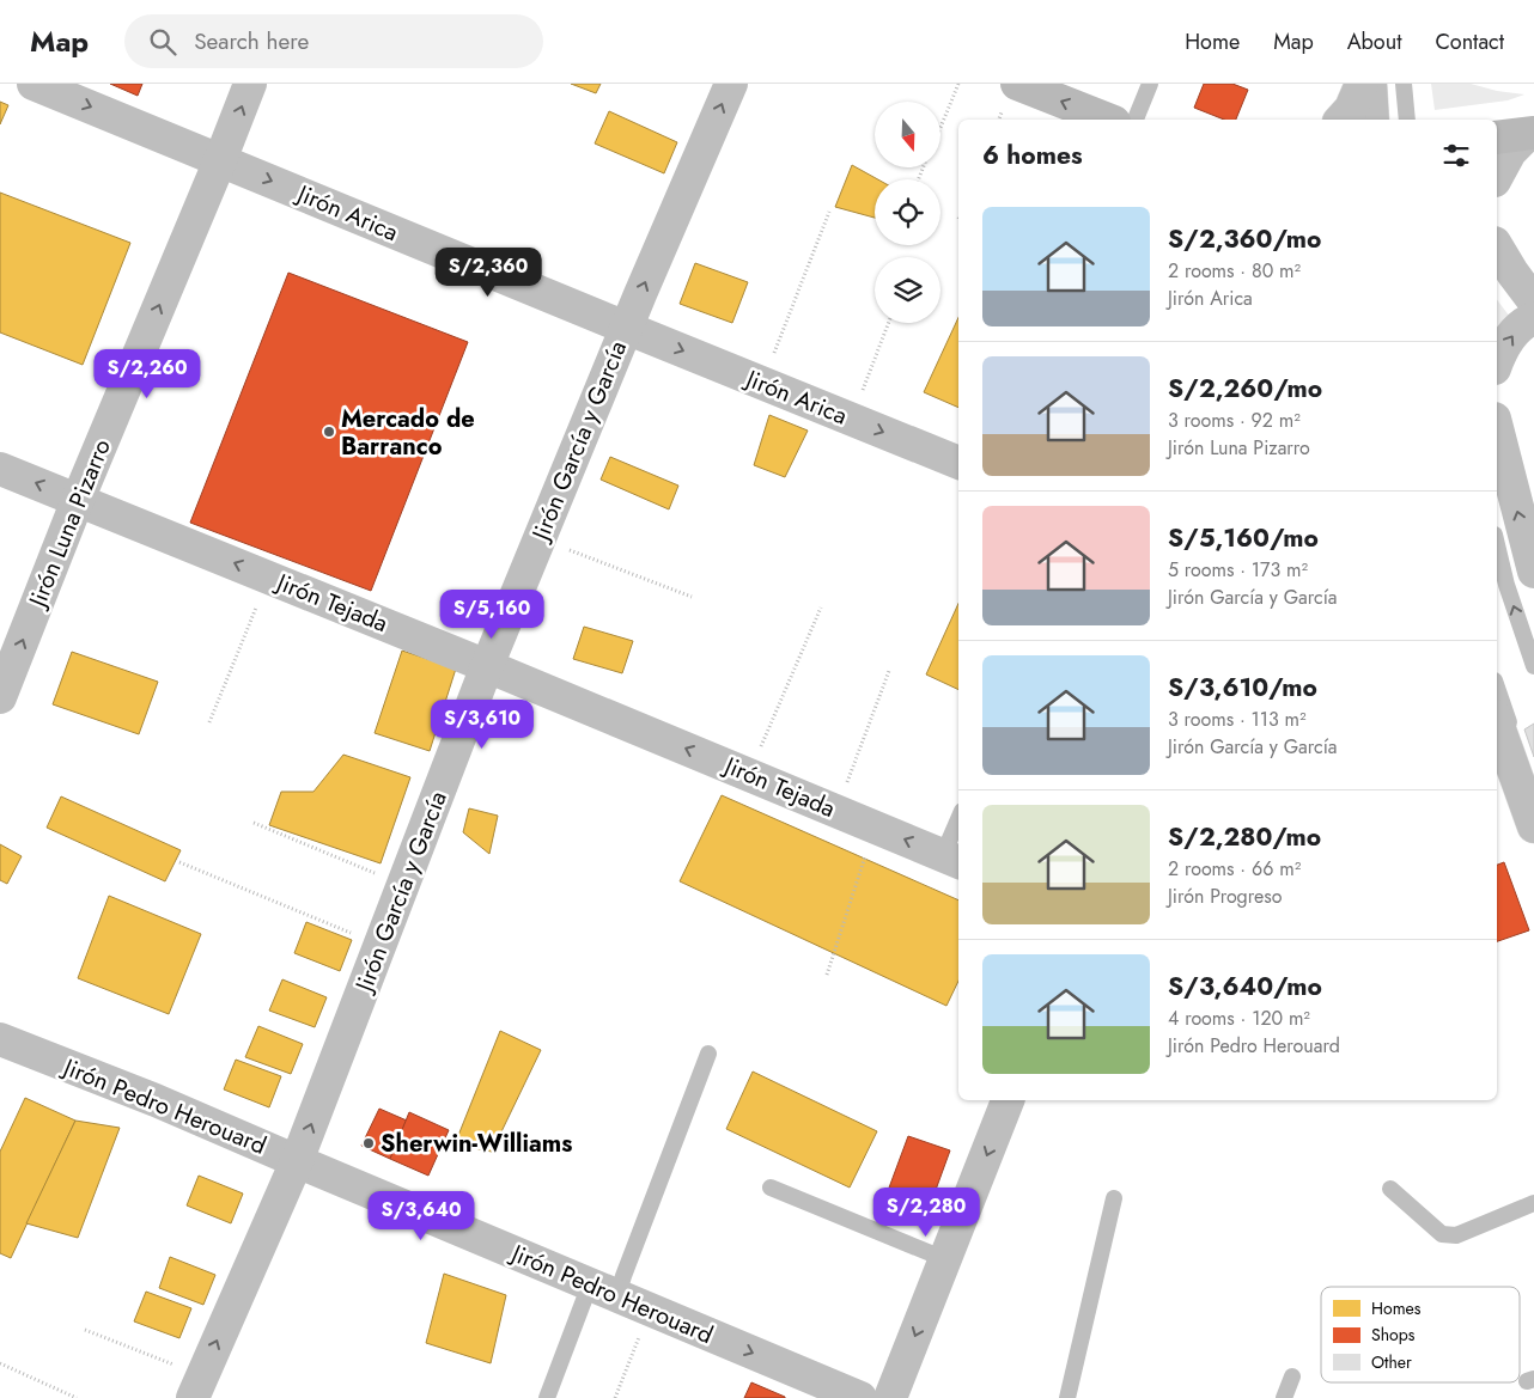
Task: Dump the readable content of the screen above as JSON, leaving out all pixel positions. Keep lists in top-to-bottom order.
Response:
{
  "streets": {
    "street": [
      "Jirón Arica",
      "Jirón García y García",
      "Jirón Luna Pizarro",
      "Jirón Tejada",
      "Jirón Pedro Herouard"
    ]
  },
  "crossings": [
    ["Jirón Arica", "Jirón García y García"],
    ["Jirón Arica", "Jirón Luna Pizarro"],
    ["Jirón García y García", "Jirón Tejada"],
    ["Jirón García y García", "Jirón Pedro Herouard"],
    ["Jirón Luna Pizarro", "Jirón Tejada"]
  ],
  "one_way": [
    "Jirón Arica",
    "Jirón García y García",
    "Jirón Luna Pizarro",
    "Jirón Tejada"
  ],
  "places": ["Mercado de Barranco", "Sherwin-Williams"],
  "legend": ["Homes", "Shops", "Other"],
  "north": "bottom",
  "page": {
    "header": "Map",
    "search": "Search here",
    "nav": [
      "Home",
      "Map",
      "About",
      "Contact"
    ],
    "heading": "6 homes",
    "list": [
      {
        "name": "S/2,360/mo",
        "note": "2 rooms · 80 m² · Jirón Arica"
      },
      {
        "name": "S/2,260/mo",
        "note": "3 rooms · 92 m² · Jirón Luna Pizarro"
      },
      {
        "name": "S/5,160/mo",
        "note": "5 rooms · 173 m² · Jirón García y García"
      },
      {
        "name": "S/3,610/mo",
        "note": "3 rooms · 113 m² · Jirón García y García"
      },
      {
        "name": "S/2,280/mo",
        "note": "2 rooms · 66 m² · Jirón Progreso"
      },
      {
        "name": "S/3,640/mo",
        "note": "4 rooms · 120 m² · Jirón Pedro Herouard"
      }
    ],
    "price": [
      "S/2,360",
      "S/2,260",
      "S/5,160",
      "S/3,610",
      "S/2,280",
      "S/3,640"
    ]
  }
}
